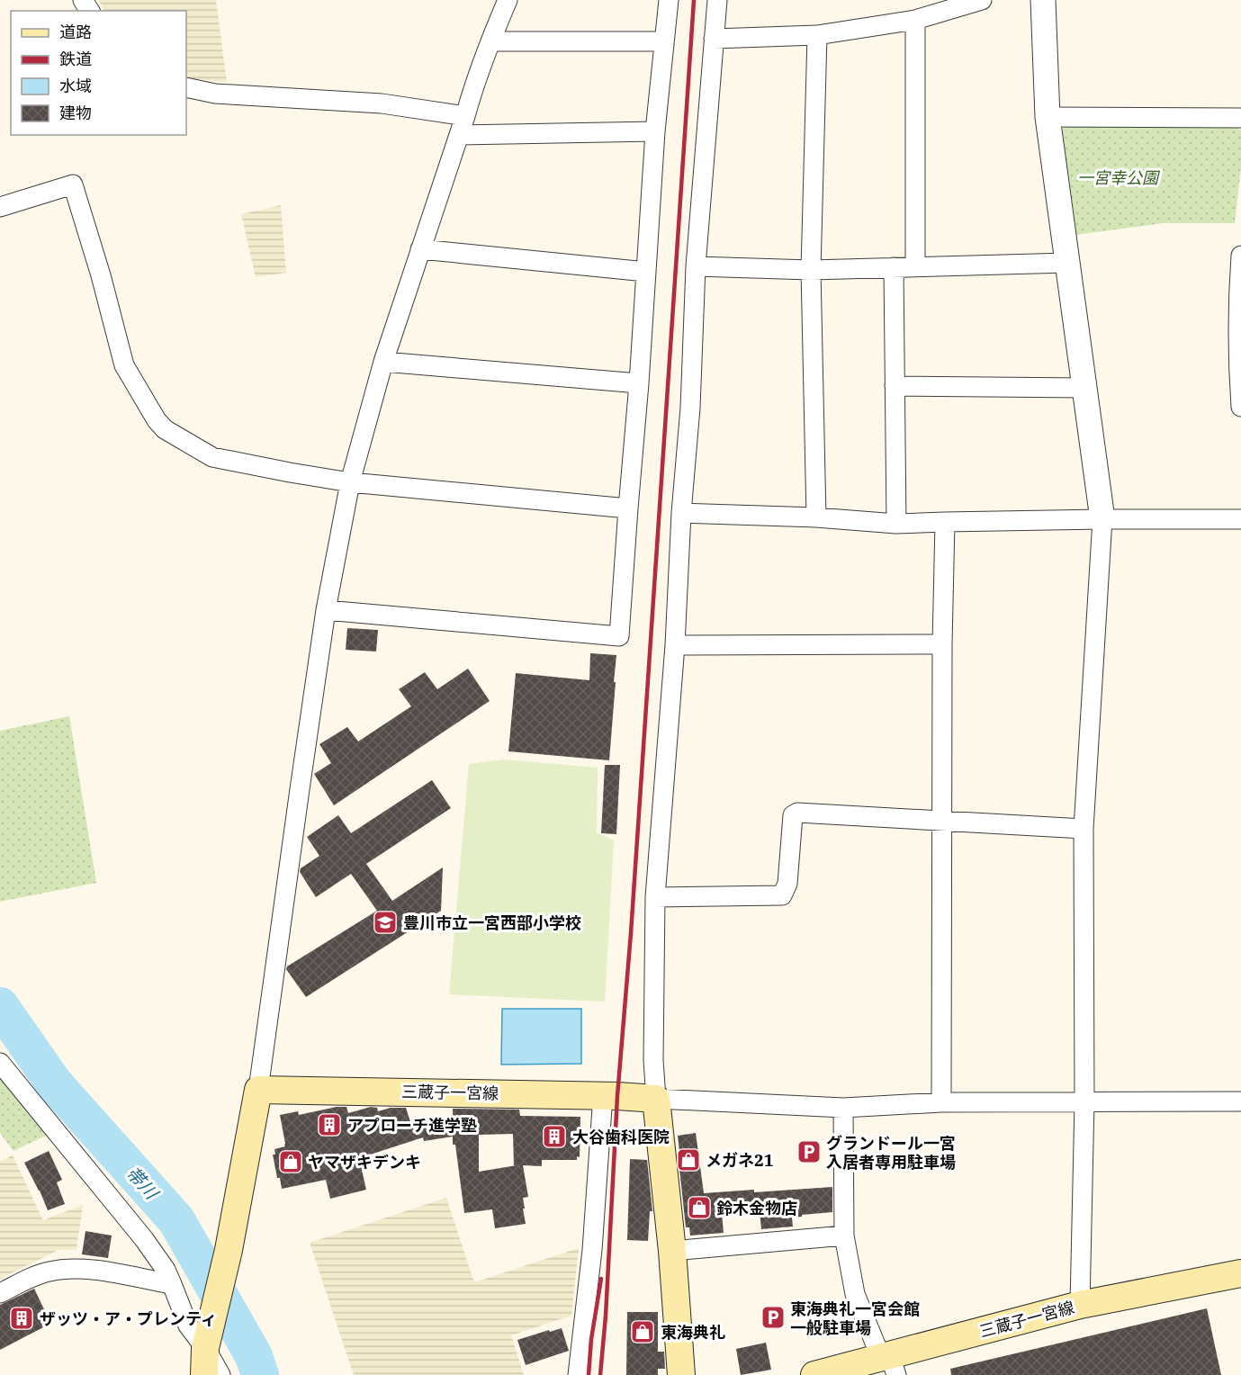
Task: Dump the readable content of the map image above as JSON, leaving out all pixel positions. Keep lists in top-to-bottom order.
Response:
{
  "streets": {
    "main road": ["三蔵子一宮線"]
  },
  "water": ["帯川"],
  "parks": ["一宮幸公園"],
  "places": {
    "school or university": ["豊川市立一宮西部小学校"],
    "building": ["アプローチ進学塾", "大谷歯科医院", "ザッツ・ア・プレンティ"],
    "parking": ["グランドール一宮 入居者専用駐車場", "東海典礼一宮会館 一般駐車場"],
    "shop": [
      "メガネ21",
      "ヤマザキデンキ",
      "鈴木金物店",
      "東海典礼"
    ]
  },
  "legend": [
    "道路",
    "鉄道",
    "水域",
    "建物"
  ]
}
